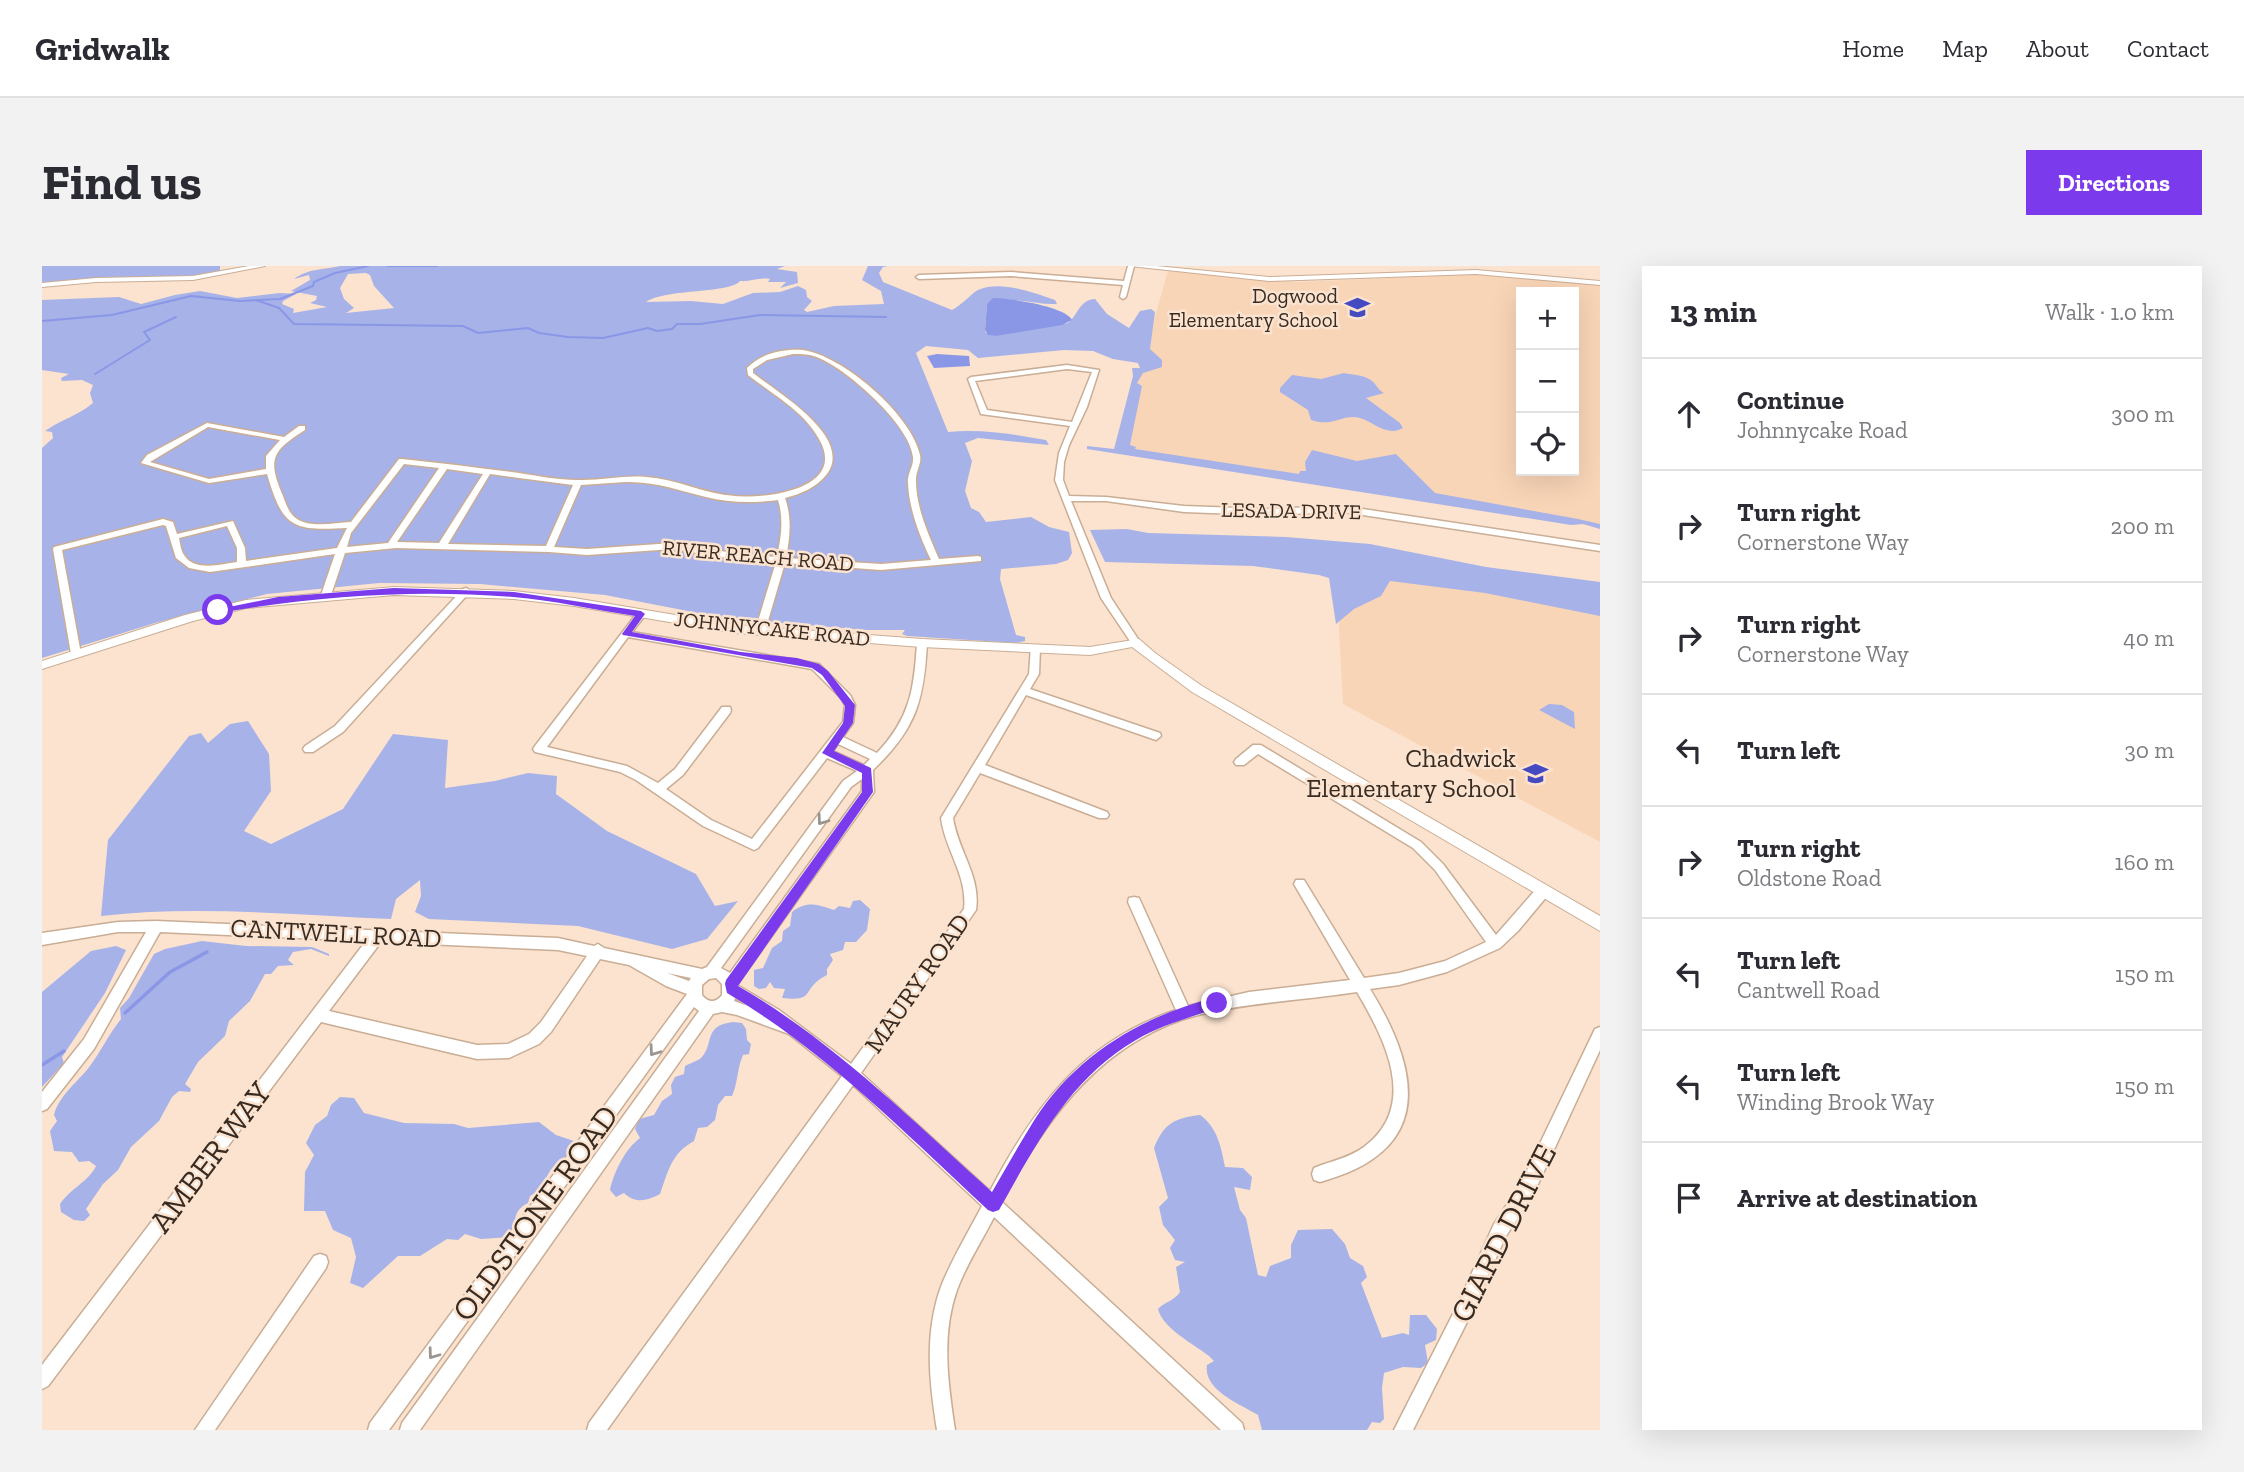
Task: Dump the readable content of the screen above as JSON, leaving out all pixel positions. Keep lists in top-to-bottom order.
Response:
{
  "streets": {
    "street": [
      "LESADA DRIVE",
      "RIVER REACH ROAD",
      "JOHNNYCAKE ROAD",
      "CANTWELL ROAD",
      "MAURY ROAD",
      "AMBER WAY",
      "OLDSTONE ROAD",
      "GIARD DRIVE"
    ]
  },
  "crossings": [
    ["JOHNNYCAKE ROAD", "MAURY ROAD"],
    ["CANTWELL ROAD", "AMBER WAY"],
    ["CANTWELL ROAD", "OLDSTONE ROAD"]
  ],
  "places": {
    "school or university": ["Dogwood Elementary School", "Chadwick Elementary School"]
  },
  "page": {
    "header": "Gridwalk",
    "nav": [
      "Home",
      "Map",
      "About",
      "Contact"
    ],
    "buttons": "Directions",
    "title": "Find us",
    "heading": ["13 min", "Walk · 1.0 km"],
    "map_buttons": ["+", "−"],
    "list": [
      ["Continue", "Johnnycake Road", "300 m"],
      ["Turn right", "Cornerstone Way", "200 m"],
      ["Turn right", "Cornerstone Way", "40 m"],
      ["Turn left", "30 m"],
      ["Turn right", "Oldstone Road", "160 m"],
      ["Turn left", "Cantwell Road", "150 m"],
      ["Turn left", "Winding Brook Way", "150 m"],
      "Arrive at destination"
    ]
  }
}
